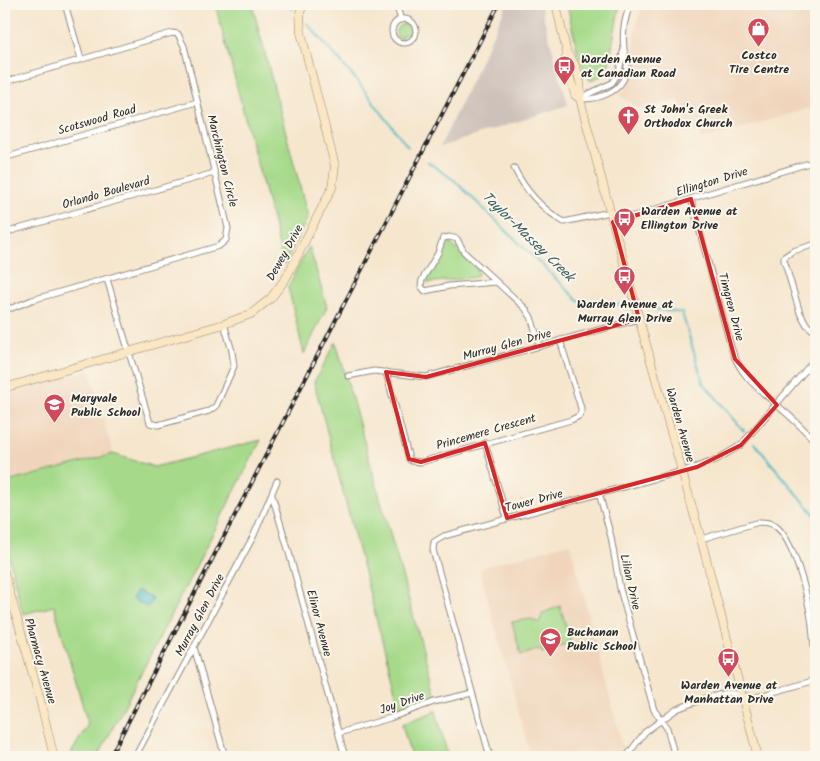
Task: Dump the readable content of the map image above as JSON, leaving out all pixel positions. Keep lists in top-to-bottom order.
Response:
{
  "streets": {
    "street": [
      "Scotswood Road",
      "Marchington Circle",
      "Ellington Drive",
      "Orlando Boulevard",
      "Dewey Drive",
      "Timgren Drive",
      "Murray Glen Drive",
      "Warden Avenue",
      "Princemere Crescent",
      "Tower Drive",
      "Lilian Drive",
      "Elinor Avenue",
      "Pharmacy Avenue",
      "Joy Drive"
    ]
  },
  "crossings": [
    ["Scotswood Road", "Marchington Circle"],
    ["Marchington Circle", "Orlando Boulevard"],
    ["Ellington Drive", "Timgren Drive"],
    ["Ellington Drive", "Warden Avenue"],
    ["Timgren Drive", "Tower Drive"],
    ["Murray Glen Drive", "Warden Avenue"],
    ["Murray Glen Drive", "Princemere Crescent"],
    ["Murray Glen Drive", "Elinor Avenue"],
    ["Warden Avenue", "Tower Drive"],
    ["Tower Drive", "Lilian Drive"],
    ["Tower Drive", "Joy Drive"],
    ["Elinor Avenue", "Joy Drive"]
  ],
  "water": ["Taylor-Massey Creek"],
  "places": {
    "shop": ["Costco Tire Centre"],
    "bus stop": [
      "Warden Avenue at Canadian Road",
      "Warden Avenue at Ellington Drive",
      "Warden Avenue at Murray Glen Drive",
      "Warden Avenue at Manhattan Drive"
    ],
    "church": ["St John's Greek Orthodox Church"],
    "school or university": ["Maryvale Public School", "Buchanan Public School"]
  }
}
